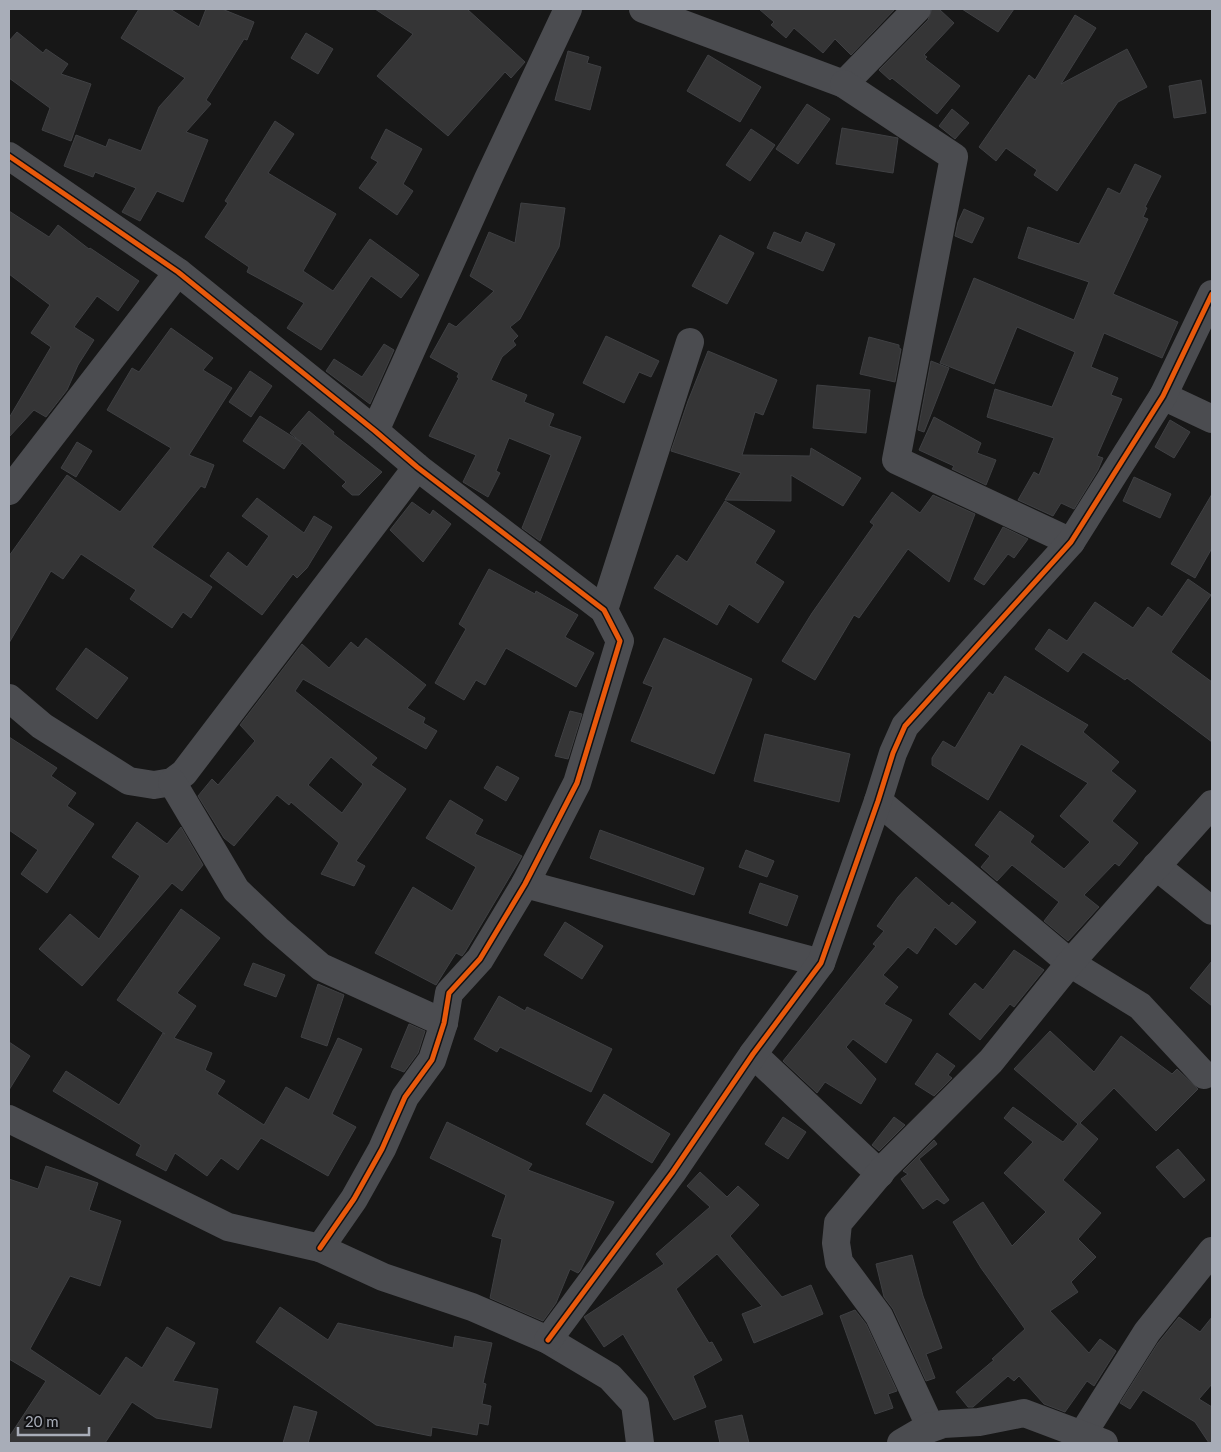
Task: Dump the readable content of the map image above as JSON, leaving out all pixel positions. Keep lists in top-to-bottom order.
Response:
{
  "scale_bar": "20 m"
}
